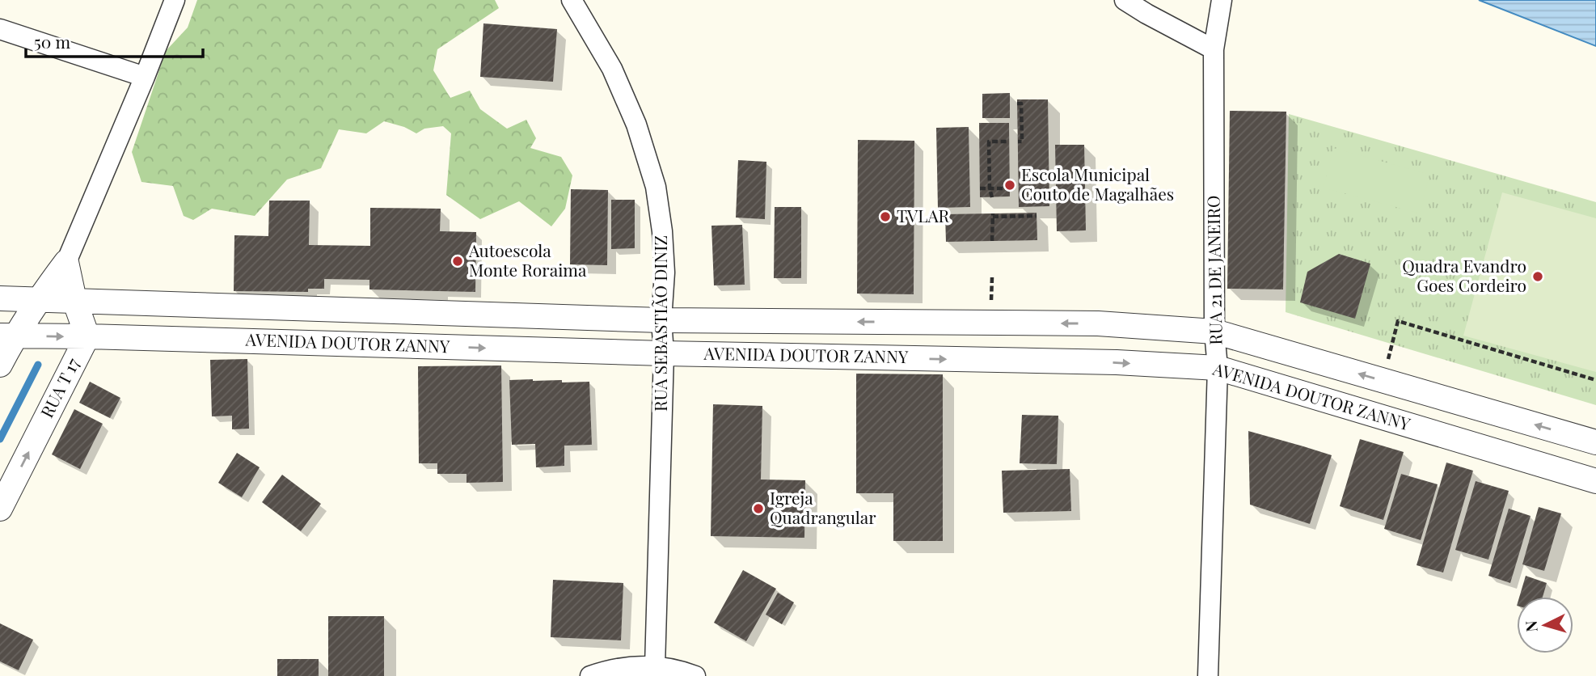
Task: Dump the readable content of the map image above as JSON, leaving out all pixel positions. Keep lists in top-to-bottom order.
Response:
{
  "streets": {
    "street": [
      "RUA 21 DE JANEIRO",
      "RUA SEBASTIÃO DINIZ",
      "AVENIDA DOUTOR ZANNY",
      "RUA T 17"
    ]
  },
  "crossings": [
    ["RUA 21 DE JANEIRO", "AVENIDA DOUTOR ZANNY"],
    ["RUA SEBASTIÃO DINIZ", "AVENIDA DOUTOR ZANNY"],
    ["AVENIDA DOUTOR ZANNY", "RUA T 17"]
  ],
  "places": [
    "Escola Municipal Couto de Magalhães",
    "TVLAR",
    "Autoescola Monte Roraima",
    "Quadra Evandro Goes Cordeiro",
    "Igreja Quadrangular"
  ],
  "scale_bar": "50 m",
  "north": "left"
}
